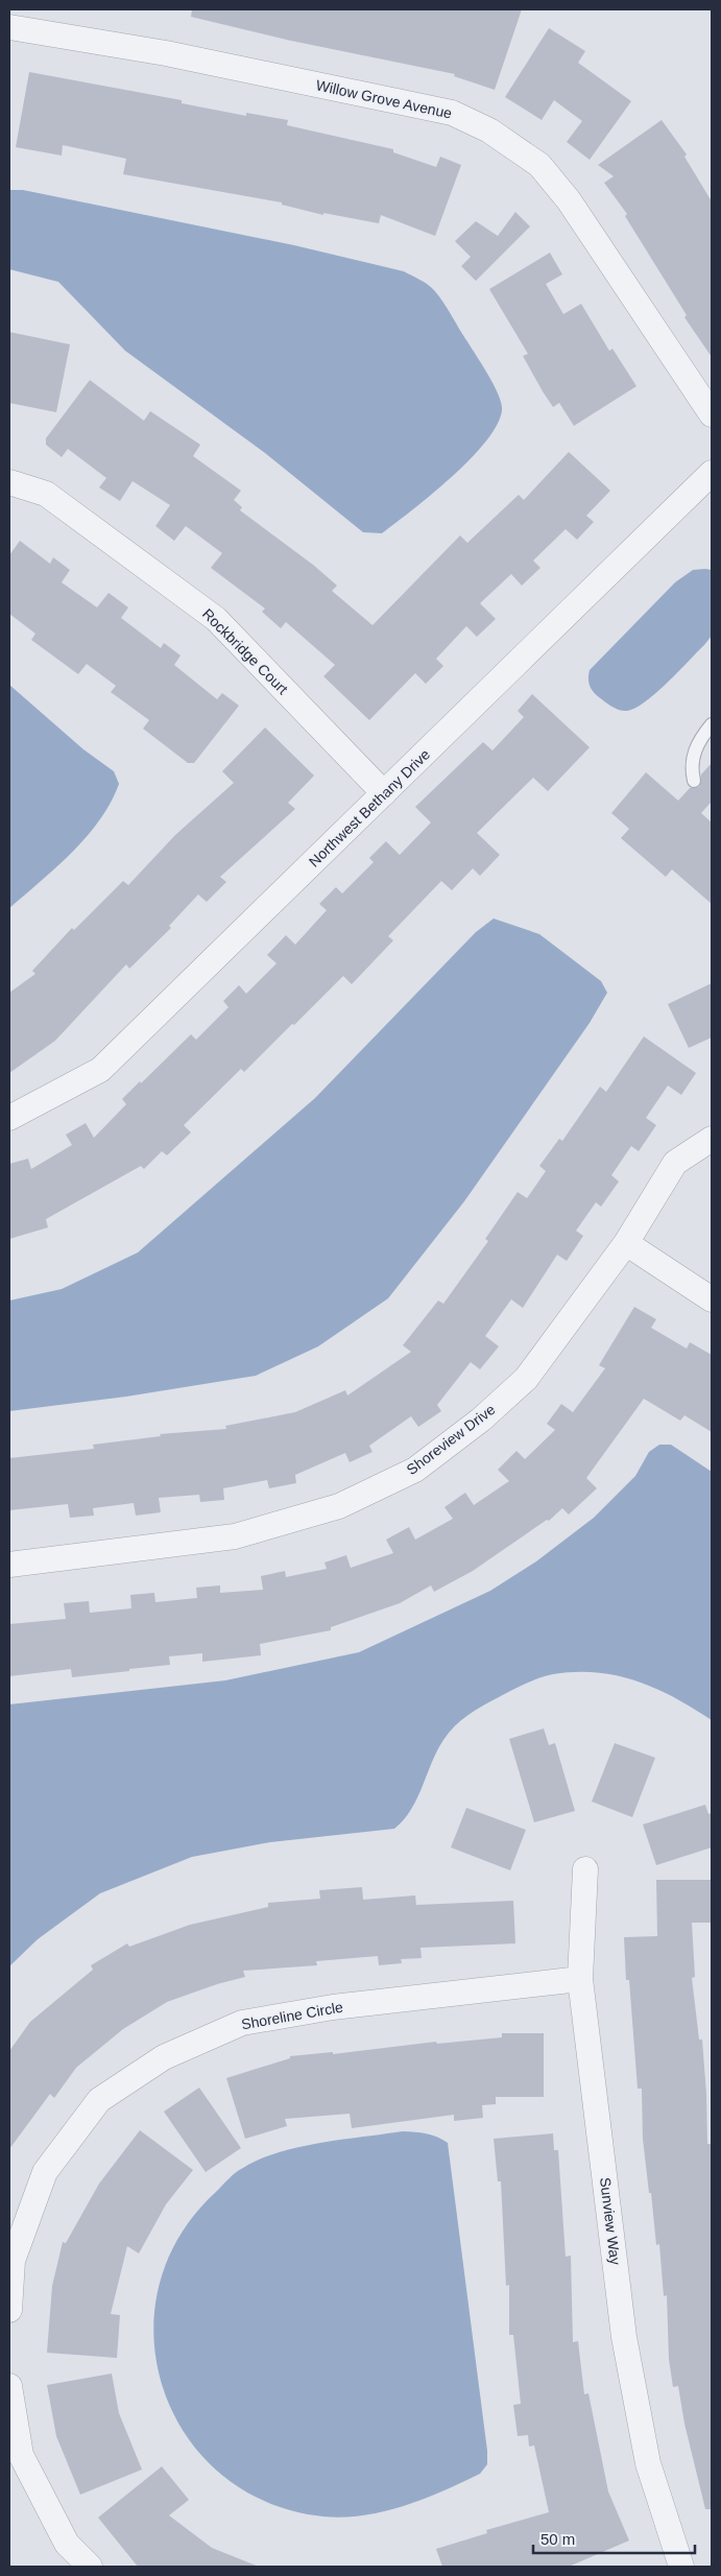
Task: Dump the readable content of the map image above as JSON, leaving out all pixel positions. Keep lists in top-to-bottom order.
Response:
{
  "streets": {
    "street": [
      "Willow Grove Avenue",
      "Rockbridge Court",
      "Northwest Bethany Drive",
      "Shoreview Drive",
      "Shoreline Circle",
      "Sunview Way"
    ]
  },
  "crossings": [
    ["Rockbridge Court", "Northwest Bethany Drive"],
    ["Shoreline Circle", "Sunview Way"]
  ],
  "scale_bar": "50 m"
}
